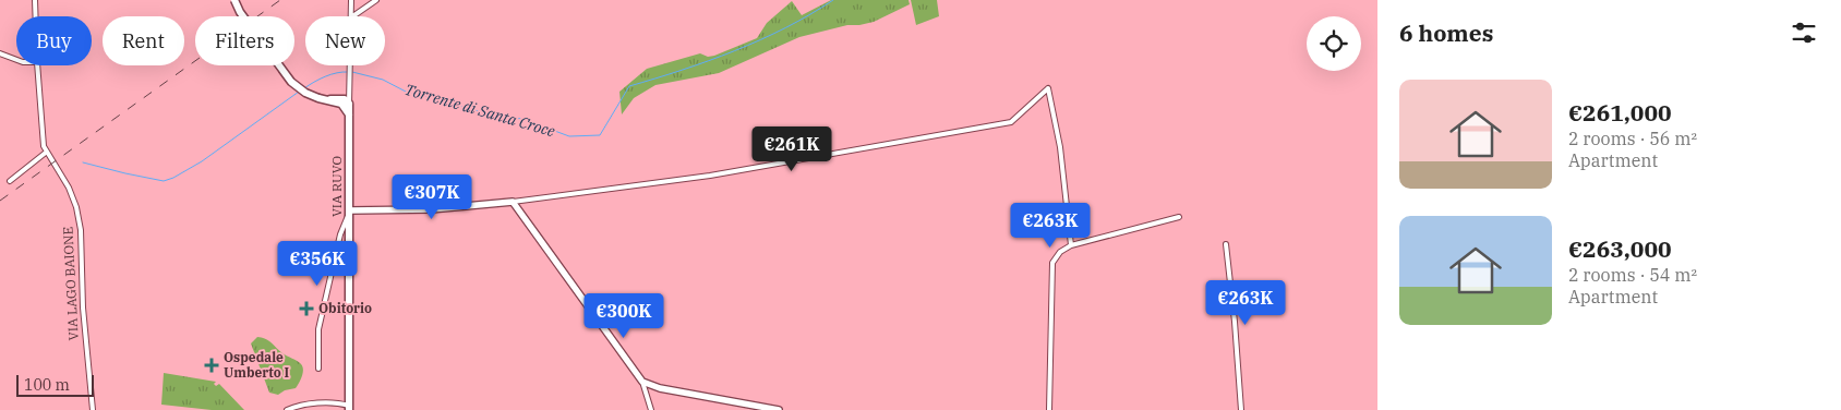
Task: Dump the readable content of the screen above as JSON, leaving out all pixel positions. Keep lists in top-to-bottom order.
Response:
{
  "streets": {
    "main road": ["VIA RUVO"],
    "street": ["VIA LAGO BAIONE"]
  },
  "water": ["Torrente di Santa Croce"],
  "places": {
    "health": ["Obitorio", "Ospedale Umberto I"]
  },
  "scale_bar": "100 m",
  "page": {
    "heading": "6 homes",
    "chip": [
      "Buy",
      "Rent",
      "Filters",
      "New"
    ],
    "list": [
      {
        "name": "€261,000",
        "note": "2 rooms · 56 m² · Apartment"
      },
      {
        "name": "€263,000",
        "note": "2 rooms · 54 m² · Apartment"
      }
    ],
    "price": [
      "€261K",
      "€307K",
      "€263K",
      "€356K",
      "€263K",
      "€300K"
    ],
    "scale": "100 m"
  }
}
